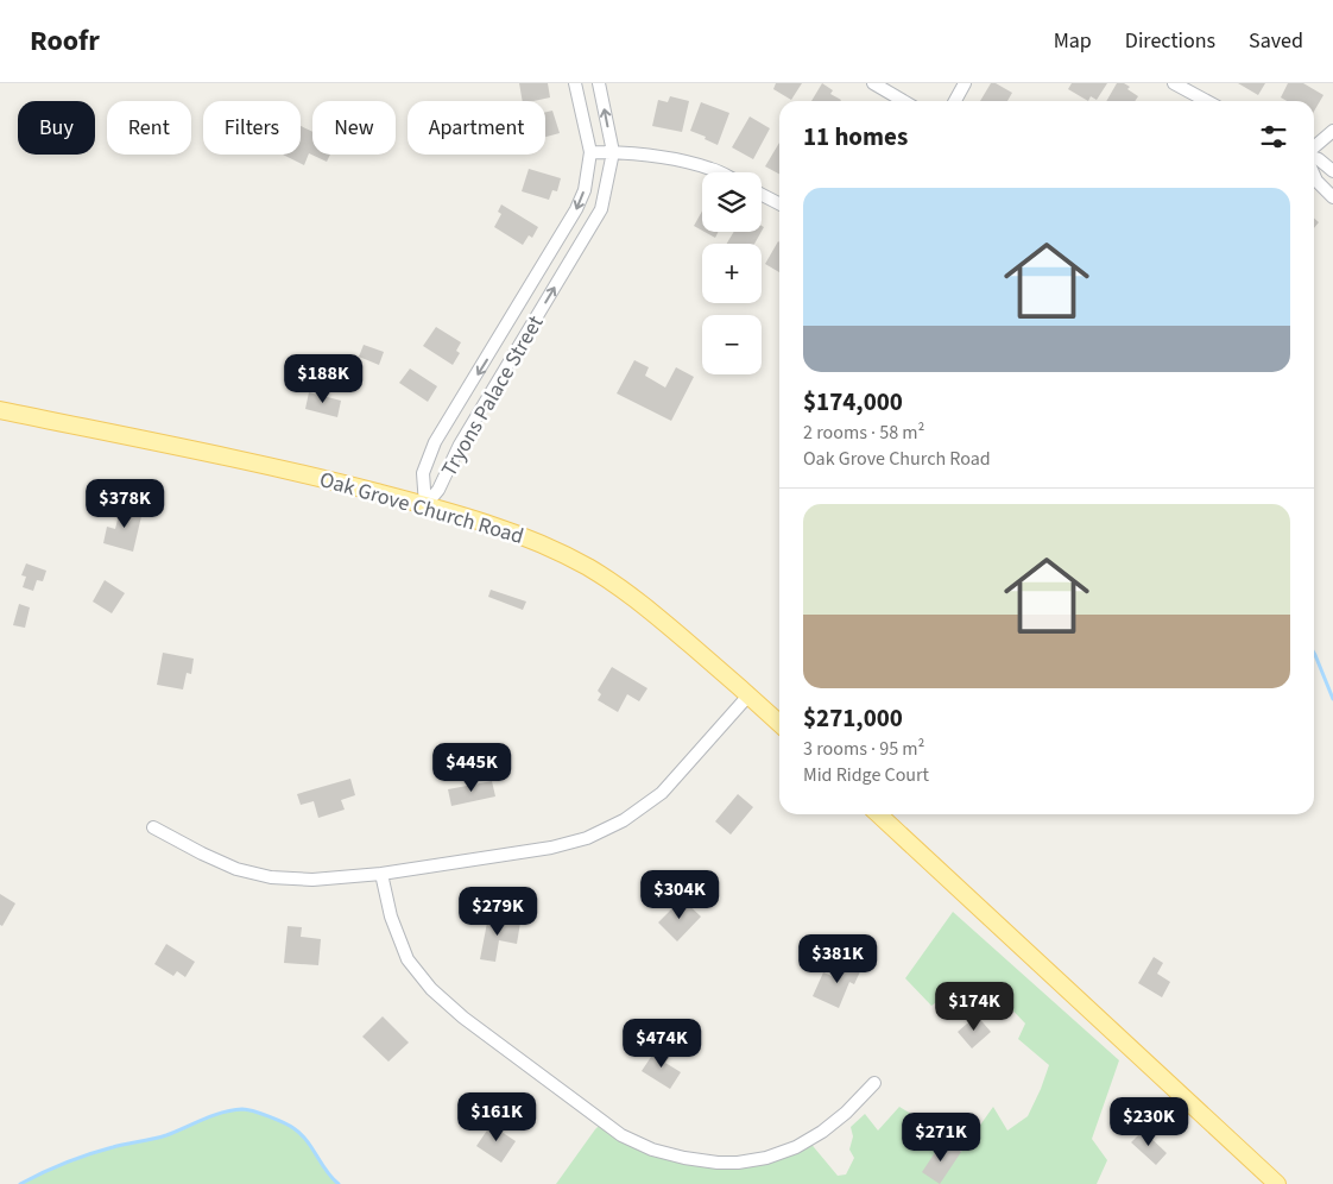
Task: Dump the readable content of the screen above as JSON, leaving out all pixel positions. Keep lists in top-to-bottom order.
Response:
{
  "streets": {
    "main road": ["Oak Grove Church Road"],
    "street": ["Tryons Palace Street"]
  },
  "crossings": [
    ["Tryons Palace Street", "Oak Grove Church Road"]
  ],
  "page": {
    "header": "Roofr",
    "nav": ["Map", "Directions", "Saved"],
    "chip": [
      "Buy",
      "Rent",
      "Filters",
      "New",
      "Apartment"
    ],
    "heading": "11 homes",
    "map_buttons": ["+", "−"],
    "list": [
      {
        "name": "$174,000",
        "note": "2 rooms · 58 m² · Oak Grove Church Road"
      },
      {
        "name": "$271,000",
        "note": "3 rooms · 95 m² · Mid Ridge Court"
      }
    ],
    "price": [
      "$188K",
      "$378K",
      "$445K",
      "$304K",
      "$279K",
      "$381K",
      "$174K",
      "$474K",
      "$161K",
      "$230K",
      "$271K"
    ]
  }
}
